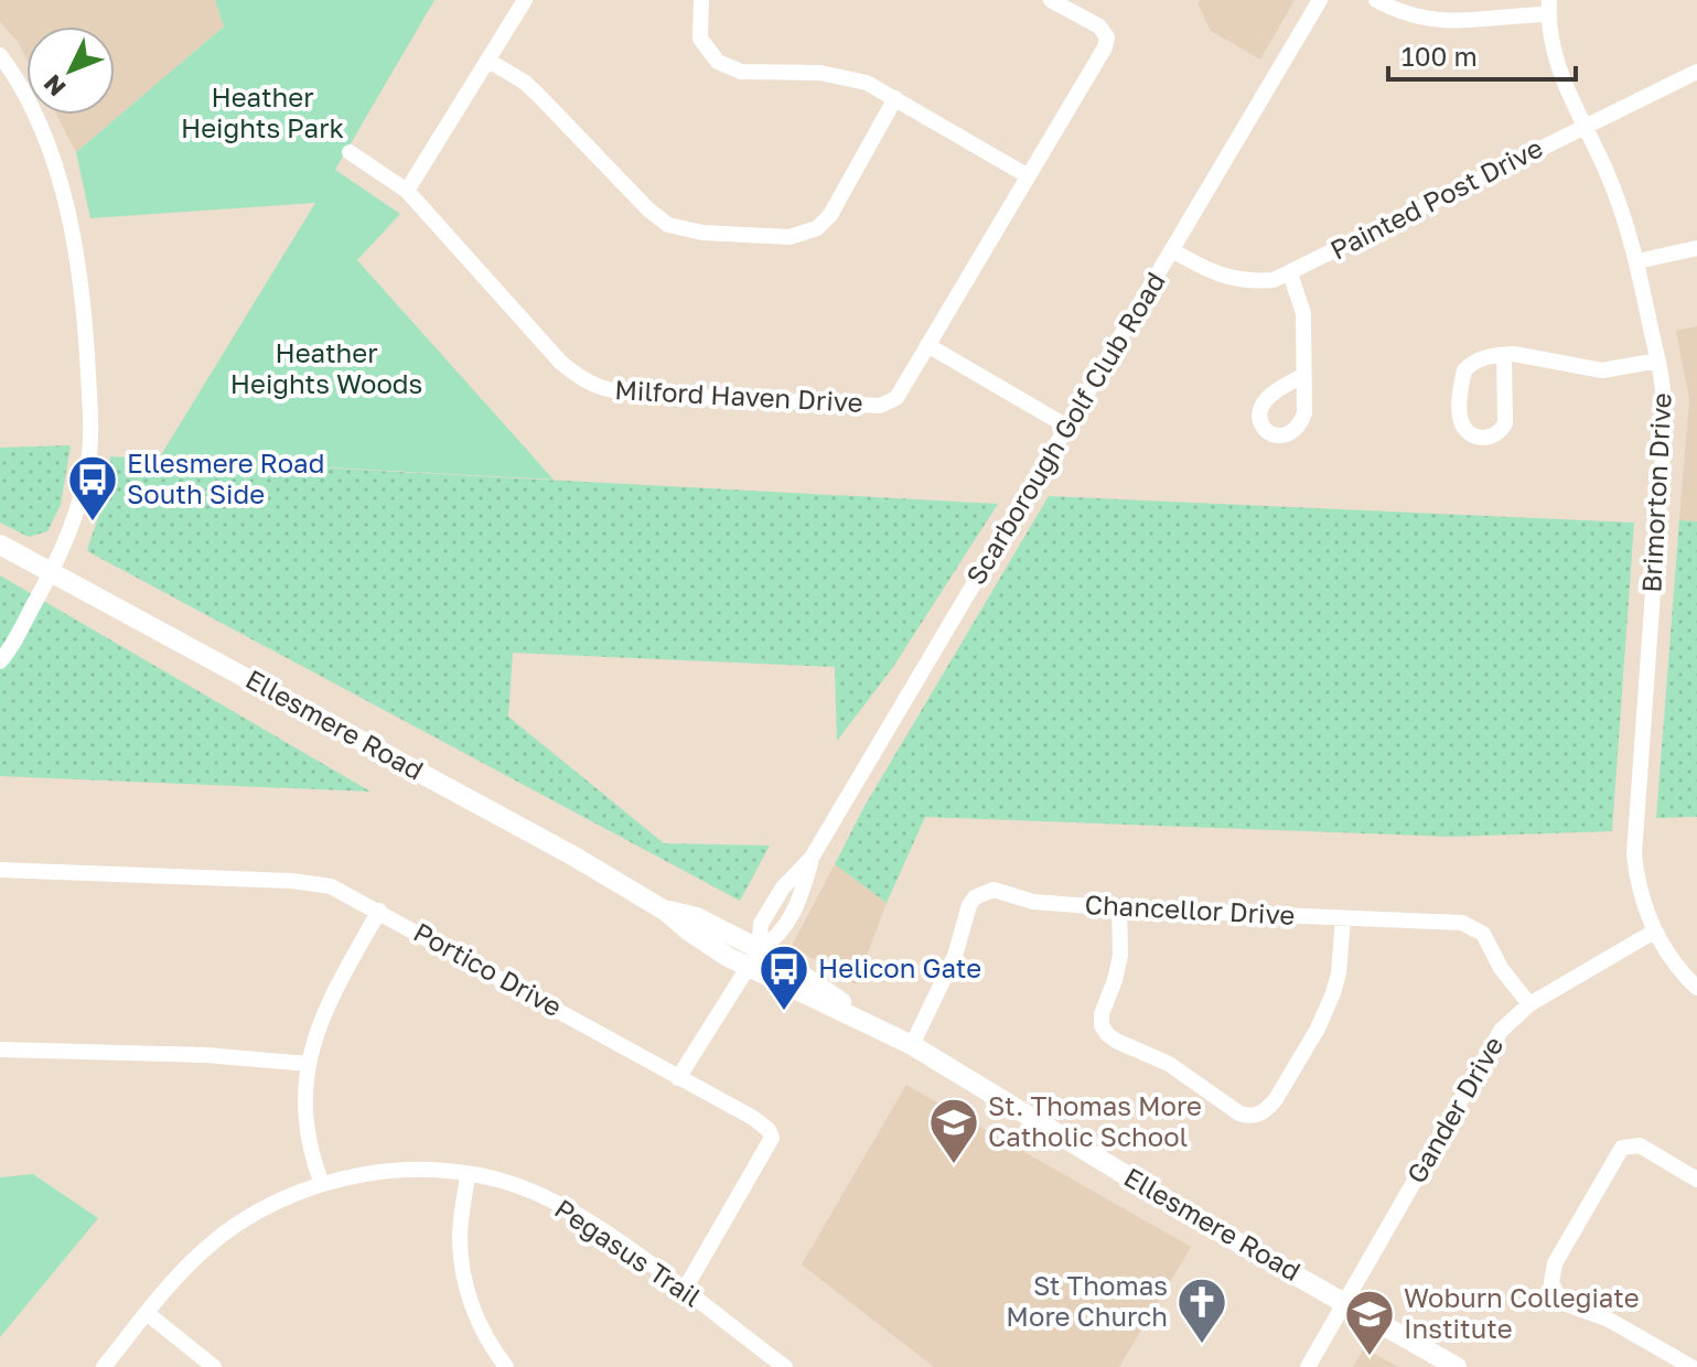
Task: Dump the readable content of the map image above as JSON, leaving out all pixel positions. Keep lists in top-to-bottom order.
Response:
{
  "streets": {
    "main road": ["Ellesmere Road"],
    "street": [
      "Painted Post Drive",
      "Milford Haven Drive",
      "Scarborough Golf Club Road",
      "Brimorton Drive",
      "Chancellor Drive",
      "Portico Drive",
      "Gander Drive",
      "Pegasus Trail"
    ]
  },
  "crossings": [
    ["Painted Post Drive", "Scarborough Golf Club Road"],
    ["Painted Post Drive", "Brimorton Drive"],
    ["Scarborough Golf Club Road", "Ellesmere Road"],
    ["Brimorton Drive", "Gander Drive"],
    ["Ellesmere Road", "Chancellor Drive"],
    ["Ellesmere Road", "Gander Drive"],
    ["Chancellor Drive", "Gander Drive"],
    ["Portico Drive", "Pegasus Trail"]
  ],
  "parks": ["Heather Heights Park", "Heather Heights Woods"],
  "places": {
    "bus stop": ["Ellesmere Road South Side", "Helicon Gate"],
    "school or university": ["St. Thomas More Catholic School", "Woburn Collegiate Institute"],
    "church": ["St Thomas More Church"]
  },
  "scale_bar": "100 m",
  "north": "bottom left"
}
